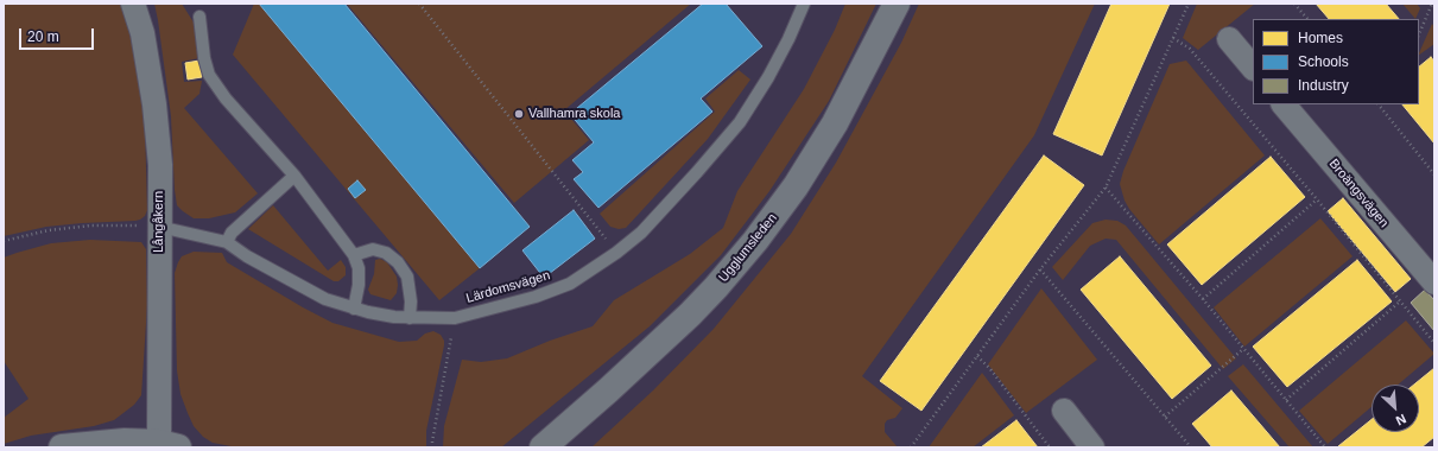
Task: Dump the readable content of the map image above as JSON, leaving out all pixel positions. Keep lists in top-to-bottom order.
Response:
{
  "streets": {
    "street": ["Broängsvägen", "Långåkern", "Ugglumsleden"],
    "lane": ["Lärdomsvägen"]
  },
  "crossings": [
    ["Långåkern", "Lärdomsvägen"]
  ],
  "places": ["Vallhamra skola"],
  "legend": ["Homes", "Schools", "Industry"],
  "scale_bar": "20 m",
  "north": "bottom right"
}
